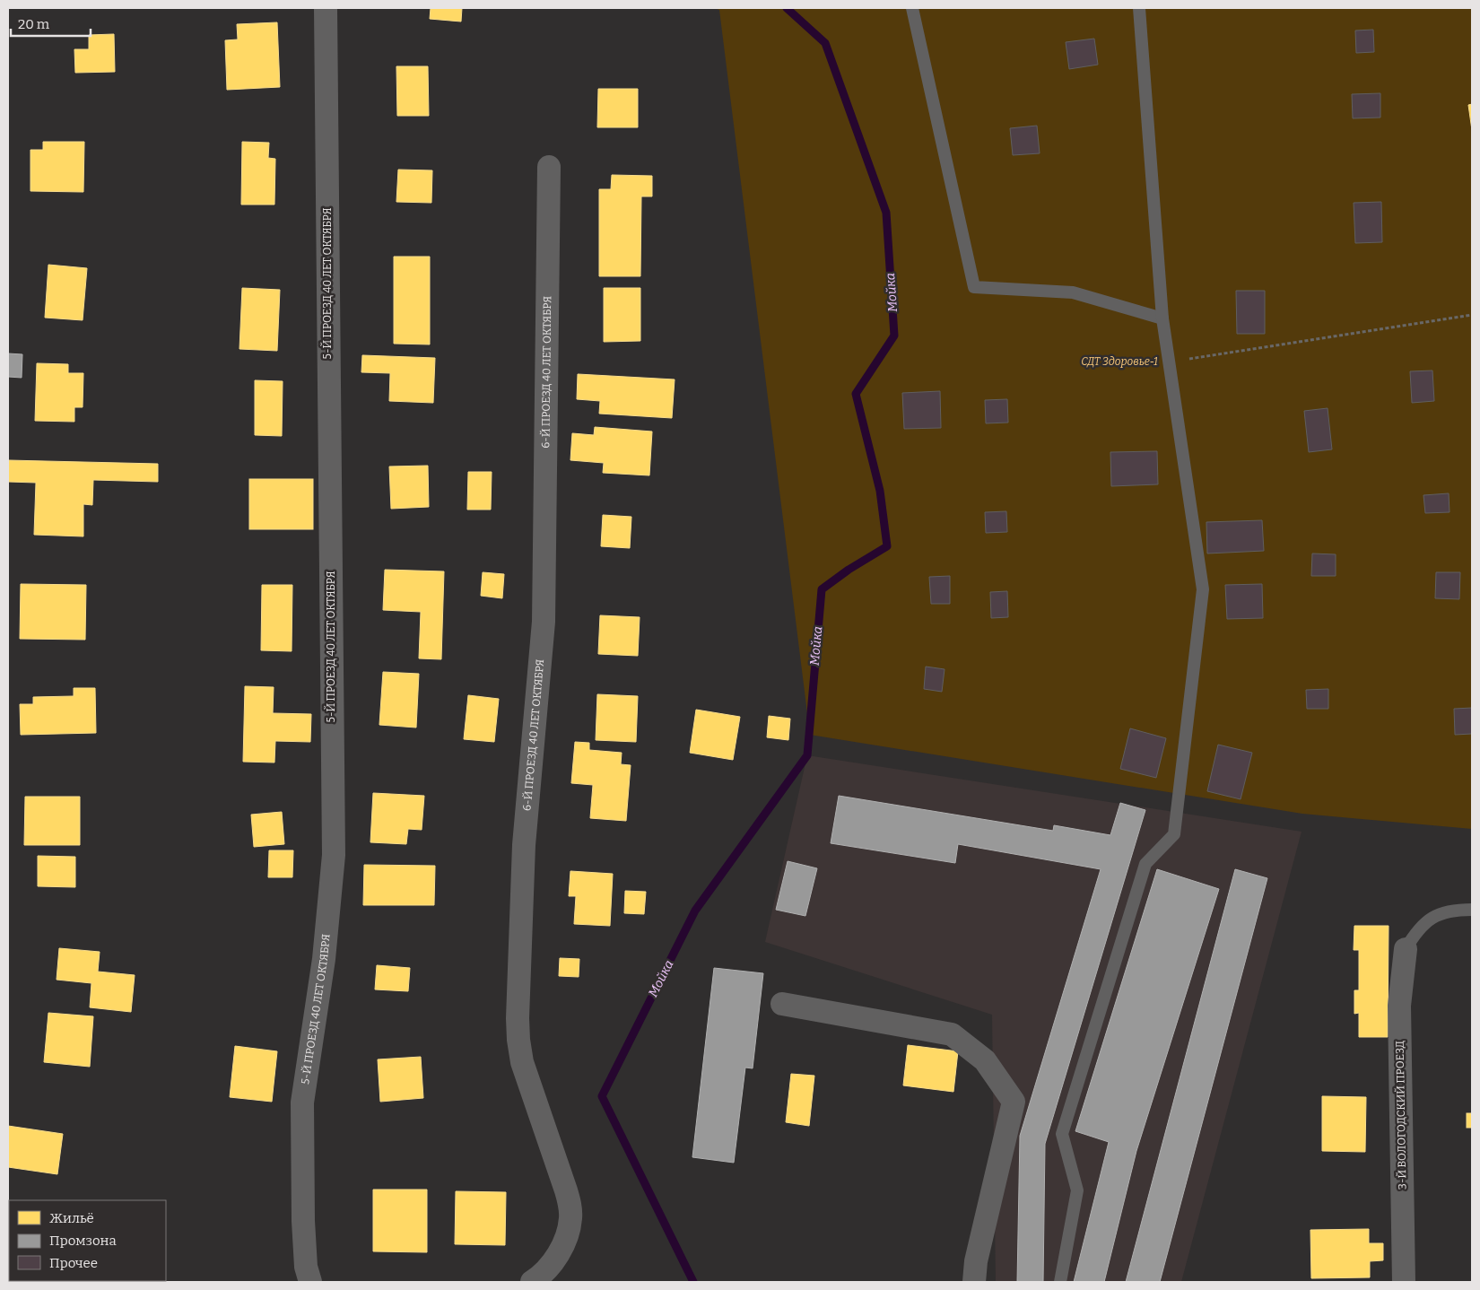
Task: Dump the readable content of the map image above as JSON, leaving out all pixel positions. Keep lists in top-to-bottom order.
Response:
{
  "streets": {
    "street": ["5-Й ПРОЕЗД 40 ЛЕТ ОКТЯБРЯ", "6-Й ПРОЕЗД 40 ЛЕТ ОКТЯБРЯ", "3-Й ВОЛОГОДСКИЙ ПРОЕЗД"]
  },
  "water": ["Мойка"],
  "parks": ["СДТ Здоровье-1"],
  "legend": ["Жильё", "Промзона", "Прочее"],
  "scale_bar": "20 m"
}
